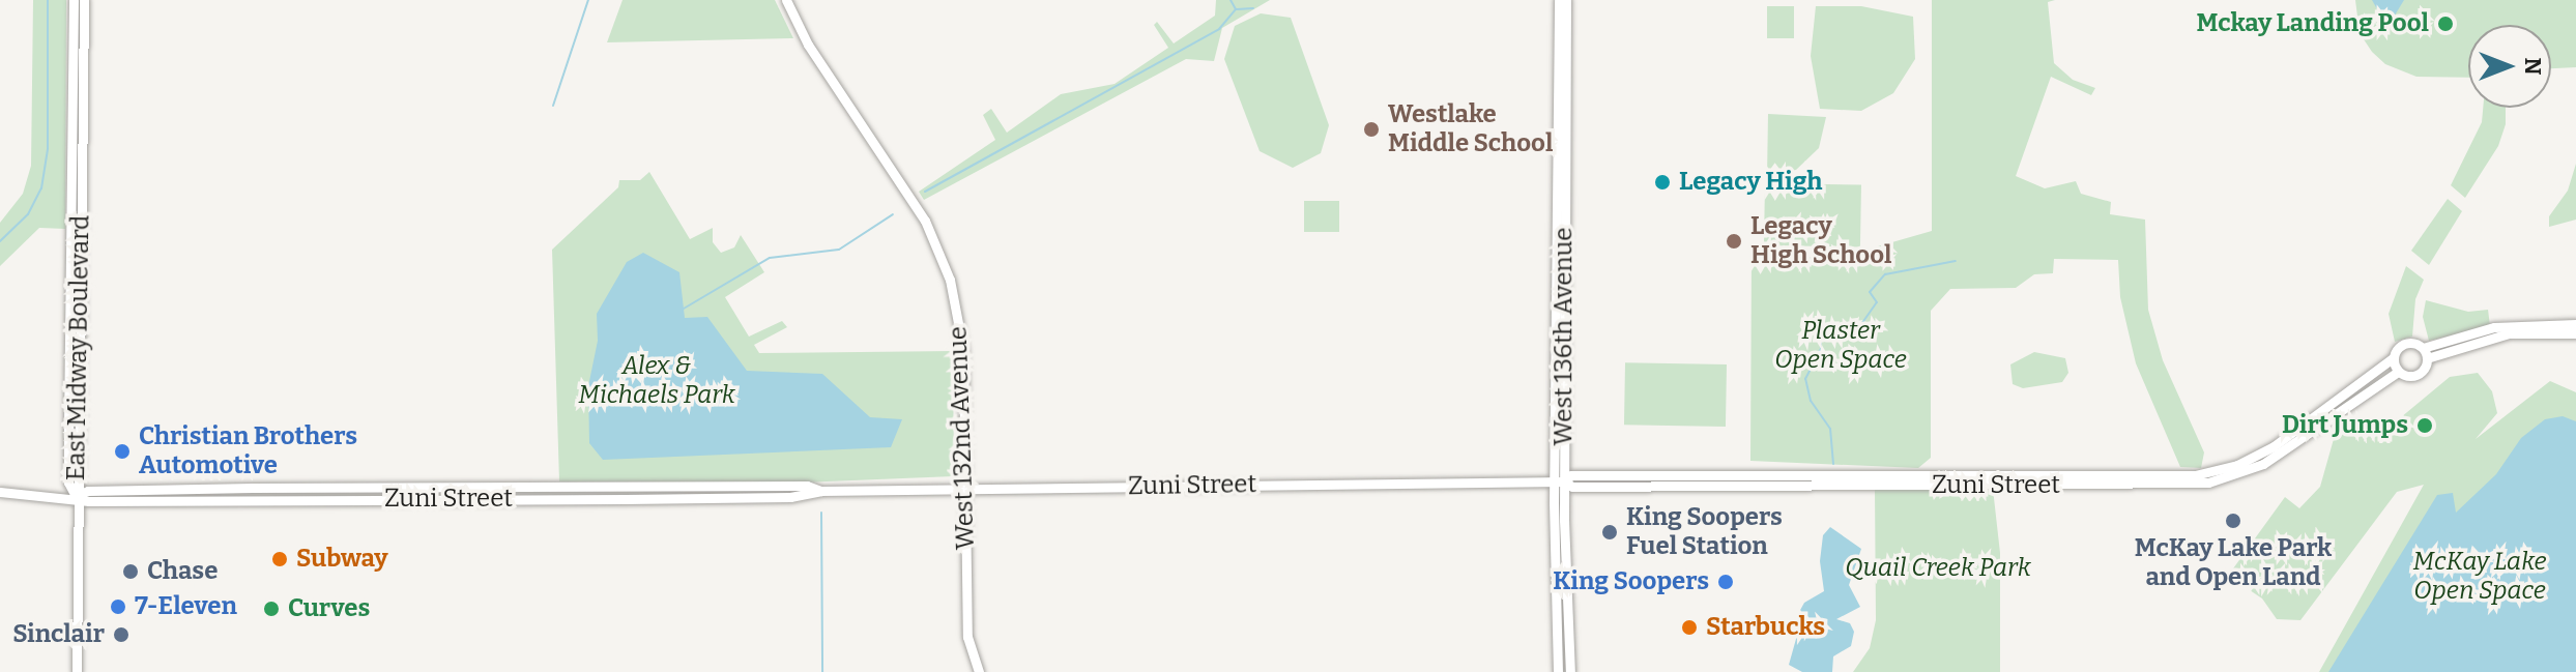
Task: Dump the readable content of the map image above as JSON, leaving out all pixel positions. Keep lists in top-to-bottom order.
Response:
{
  "streets": {
    "main road": [
      "West 136th Avenue",
      "East Midway Boulevard",
      "West 132nd Avenue",
      "Zuni Street"
    ]
  },
  "crossings": [
    ["West 136th Avenue", "Zuni Street"],
    ["East Midway Boulevard", "Zuni Street"],
    ["West 132nd Avenue", "Zuni Street"]
  ],
  "parks": [
    "Plaster Open Space",
    "Alex & Michaels Park",
    "McKay Lake Open Space",
    "Quail Creek Park"
  ],
  "places": [
    "Mckay Landing Pool",
    "Westlake Middle School",
    "Legacy High",
    "Legacy High School",
    "Dirt Jumps",
    "Christian Brothers Automotive",
    "McKay Lake Park and Open Land",
    "King Soopers Fuel Station",
    "Subway",
    "Chase",
    "King Soopers",
    "7-Eleven",
    "Curves",
    "Starbucks",
    "Sinclair"
  ],
  "north": "right"
}
